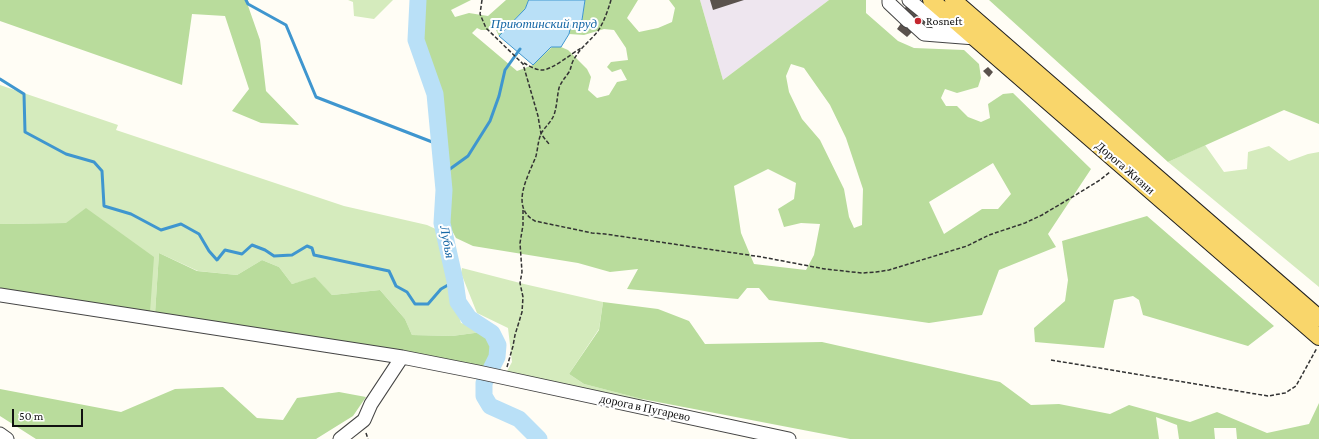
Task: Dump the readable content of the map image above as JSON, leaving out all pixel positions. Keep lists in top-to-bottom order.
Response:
{
  "streets": {
    "main road": ["Дорога Жизни"],
    "street": ["дорога в Пугарево"]
  },
  "water": ["Приютинский пруд", "Лубья"],
  "places": ["Rosneft"],
  "scale_bar": "50 m"
}
